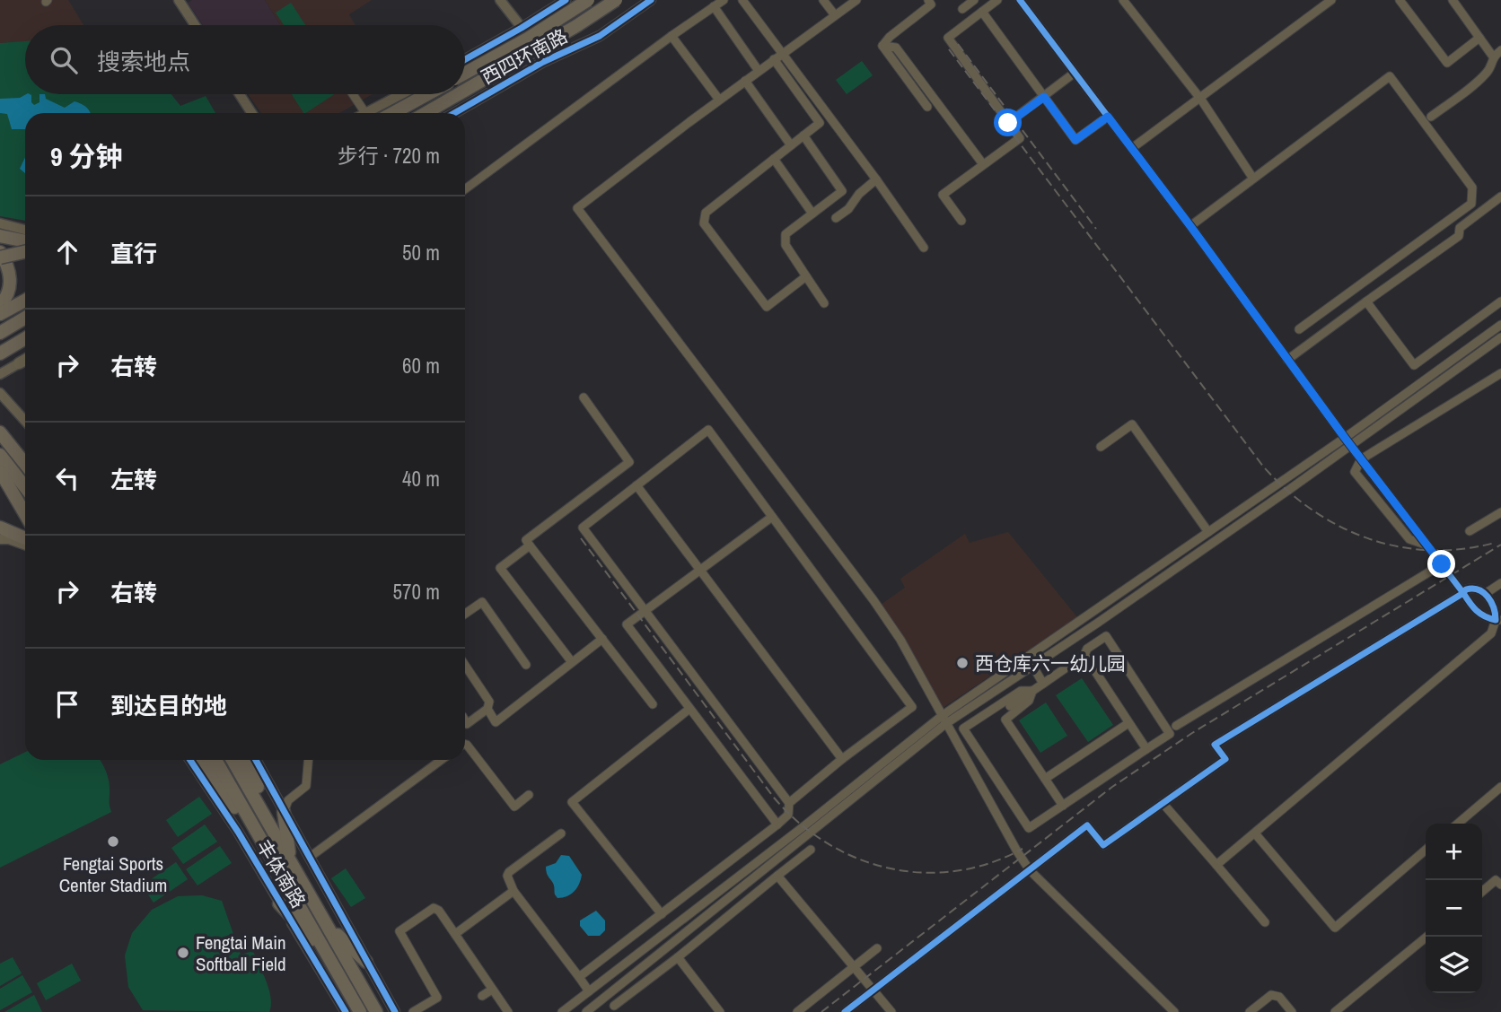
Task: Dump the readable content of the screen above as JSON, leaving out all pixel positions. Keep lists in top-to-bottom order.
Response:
{
  "streets": {
    "highway": ["西四环南路", "丰体南路"]
  },
  "places": ["西仓库六一幼儿园", "Fengtai Sports Center Stadium", "Fengtai Main Softball Field"],
  "page": {
    "search": "搜索地点",
    "heading": ["9 分钟", "步行 · 720 m"],
    "list": [
      ["直行", "50 m"],
      ["右转", "60 m"],
      ["左转", "40 m"],
      ["右转", "570 m"],
      "到达目的地"
    ],
    "map_buttons": ["+", "−"]
  }
}
